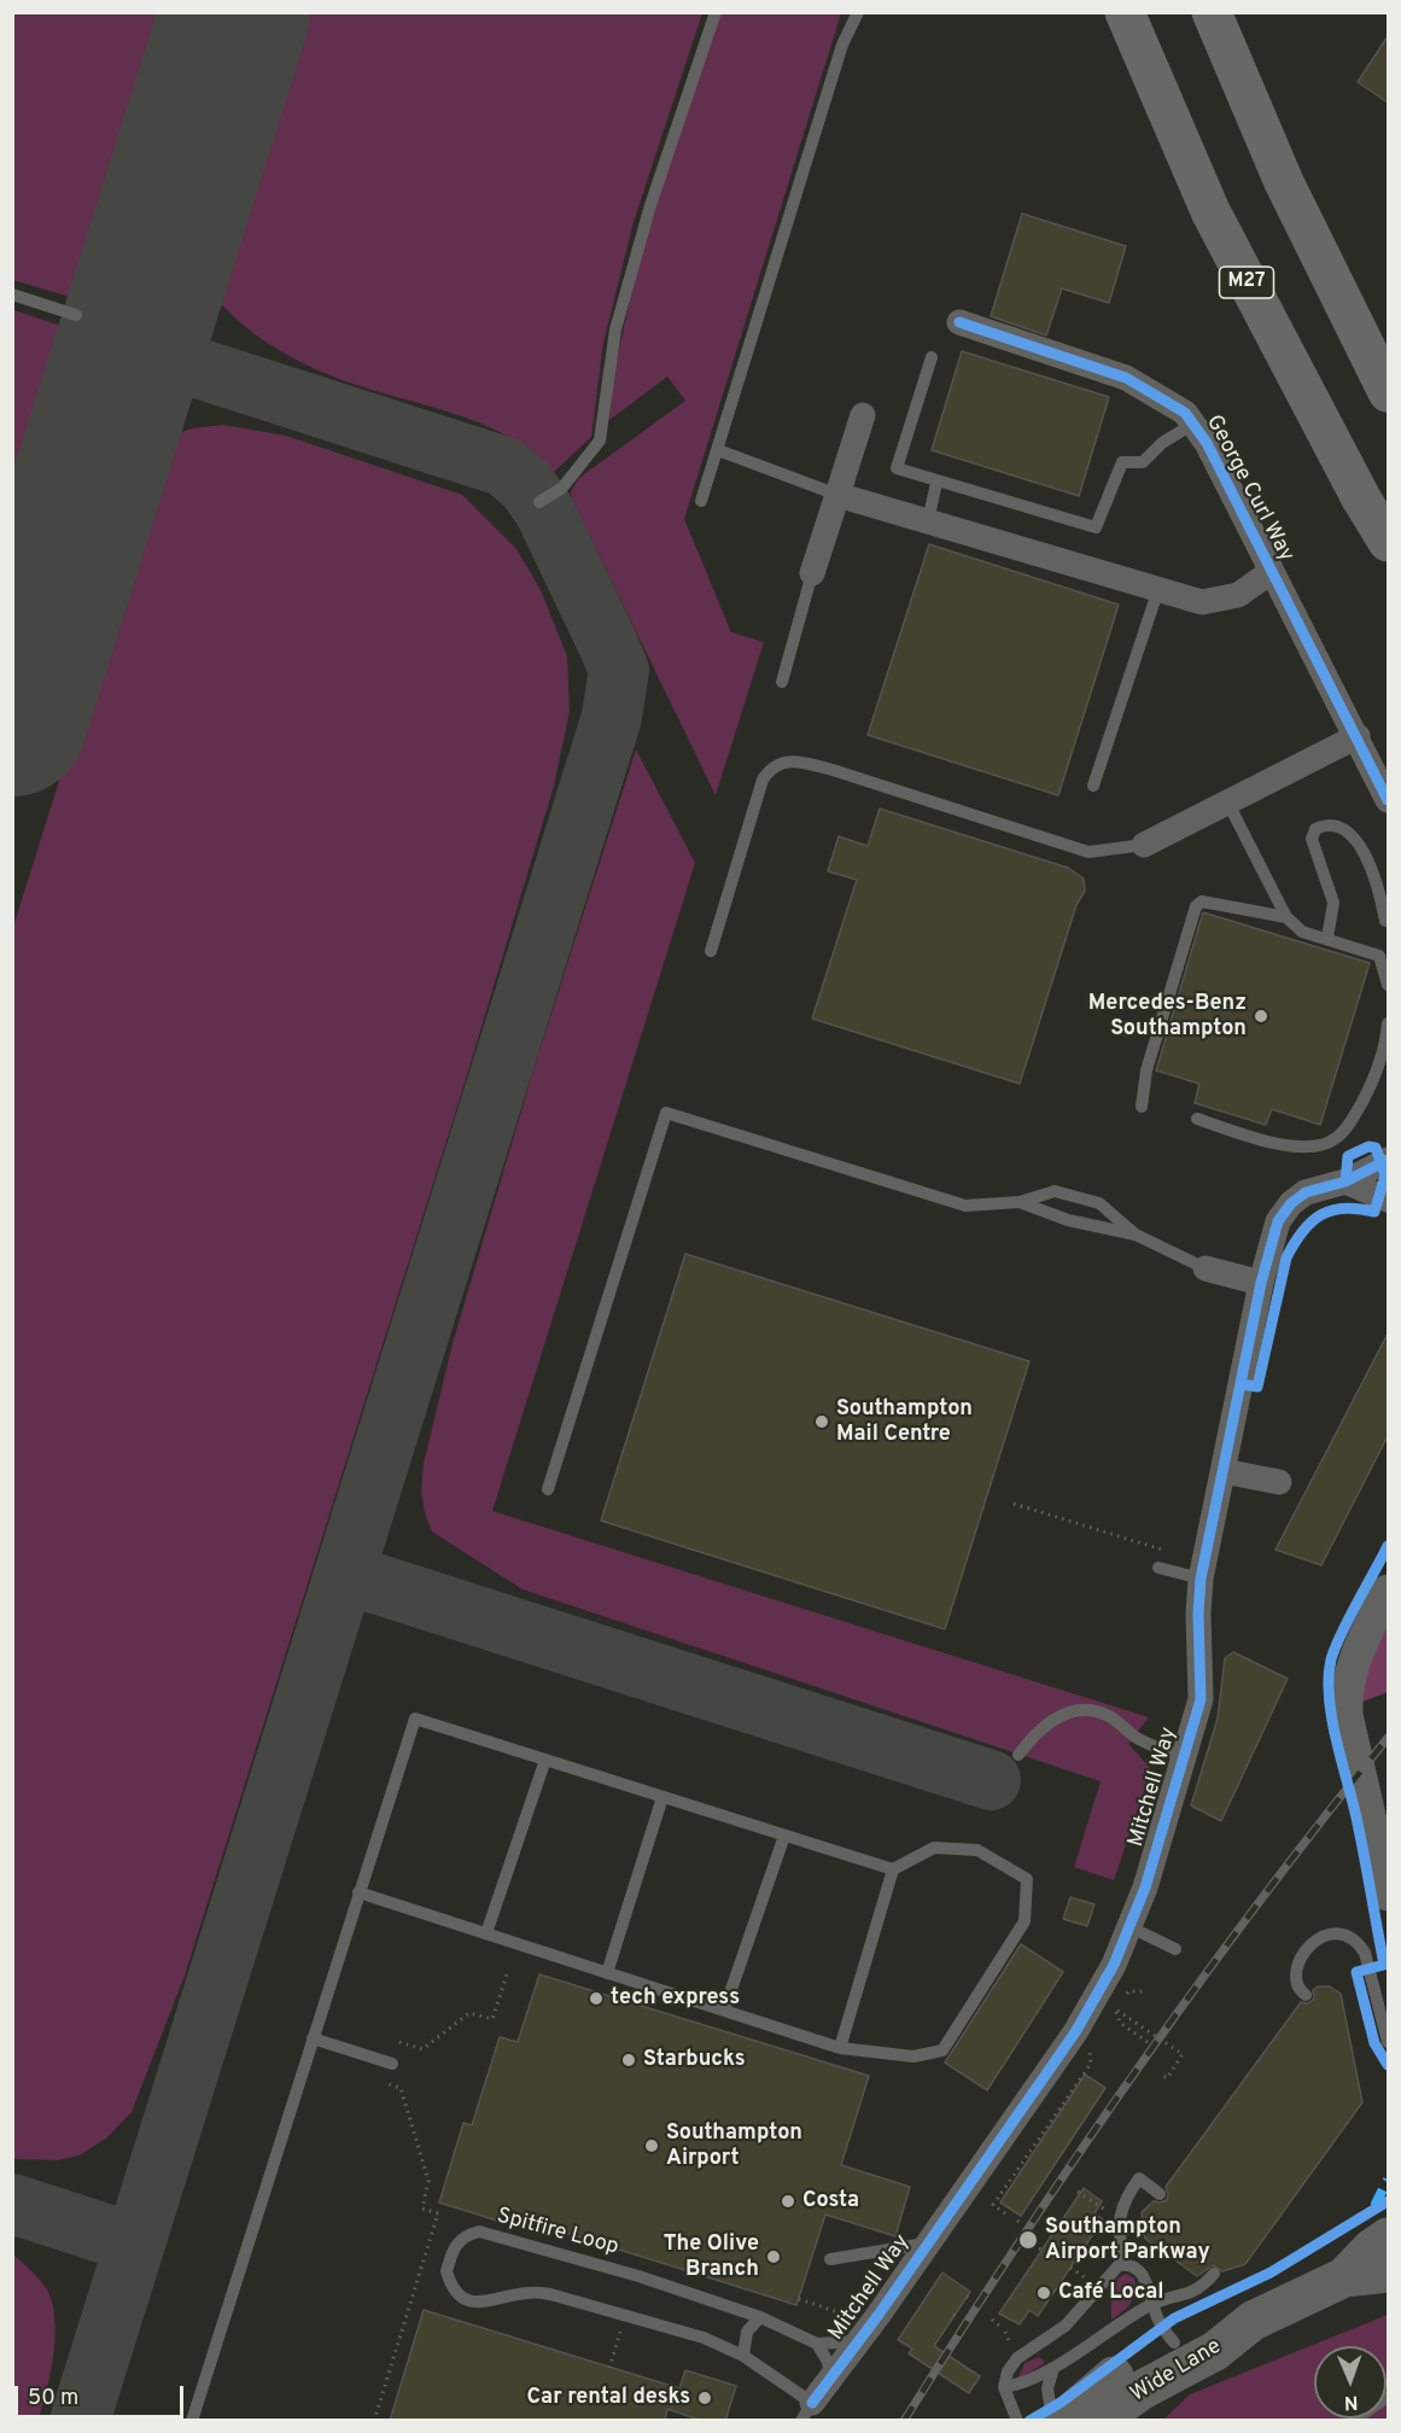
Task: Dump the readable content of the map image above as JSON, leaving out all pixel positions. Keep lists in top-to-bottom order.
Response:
{
  "streets": {
    "highway": ["M27"],
    "main road": ["Wide Lane"],
    "street": ["George Curl Way", "Mitchell Way"],
    "lane": ["Spitfire Loop"]
  },
  "crossings": [
    ["Mitchell Way", "Spitfire Loop"]
  ],
  "places": [
    "Mercedes-Benz Southampton",
    "Southampton Mail Centre",
    "tech express",
    "Starbucks",
    "Southampton Airport",
    "Costa",
    "Southampton Airport Parkway",
    "The Olive Branch",
    "Café Local",
    "Car rental desks"
  ],
  "scale_bar": "50 m",
  "north": "bottom"
}
